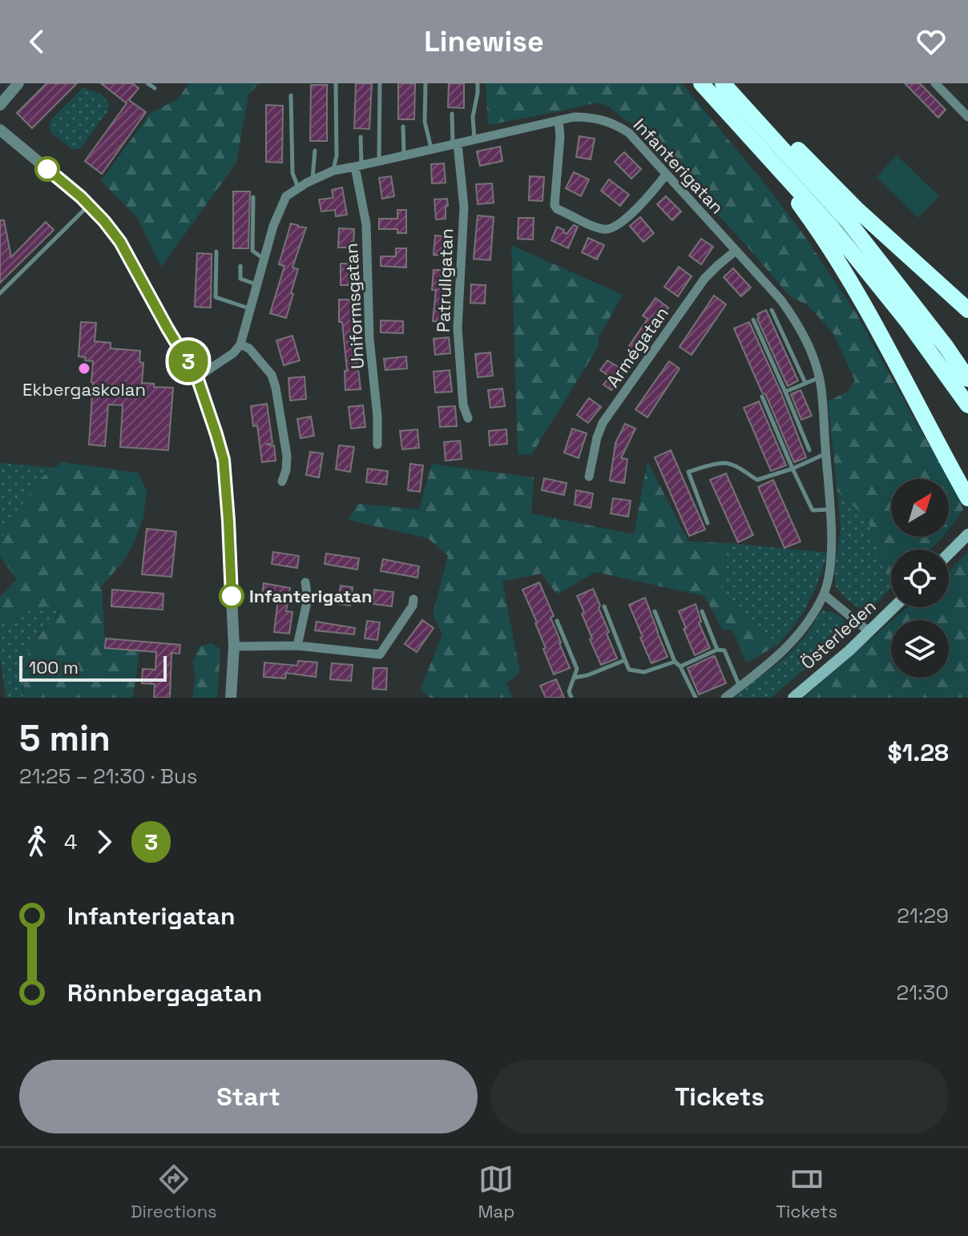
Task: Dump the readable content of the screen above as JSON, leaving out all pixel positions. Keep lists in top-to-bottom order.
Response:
{
  "streets": {
    "main road": ["Österleden"],
    "street": [
      "Infanterigatan",
      "Patrullgatan",
      "Uniformsgatan",
      "Armégatan"
    ]
  },
  "crossings": [
    ["Infanterigatan", "Patrullgatan"],
    ["Infanterigatan", "Uniformsgatan"],
    ["Infanterigatan", "Armégatan"]
  ],
  "places": ["Ekbergaskolan", "Infanterigatan"],
  "lines": ["bus line 3"],
  "scale_bar": "100 m",
  "north": "top right",
  "page": {
    "header": "Linewise",
    "on_map": "3",
    "scale": "100 m",
    "heading": ["5 min", "21:25 – 21:30 · Bus", "$1.28"],
    "legs": ["4", "3"],
    "list": [
      {
        "name": "Infanterigatan",
        "value": "21:29"
      },
      {
        "name": "Rönnbergagatan",
        "value": "21:30"
      }
    ],
    "buttons": ["Start", "Tickets"],
    "tabs": ["Directions", "Map", "Tickets"]
  }
}
